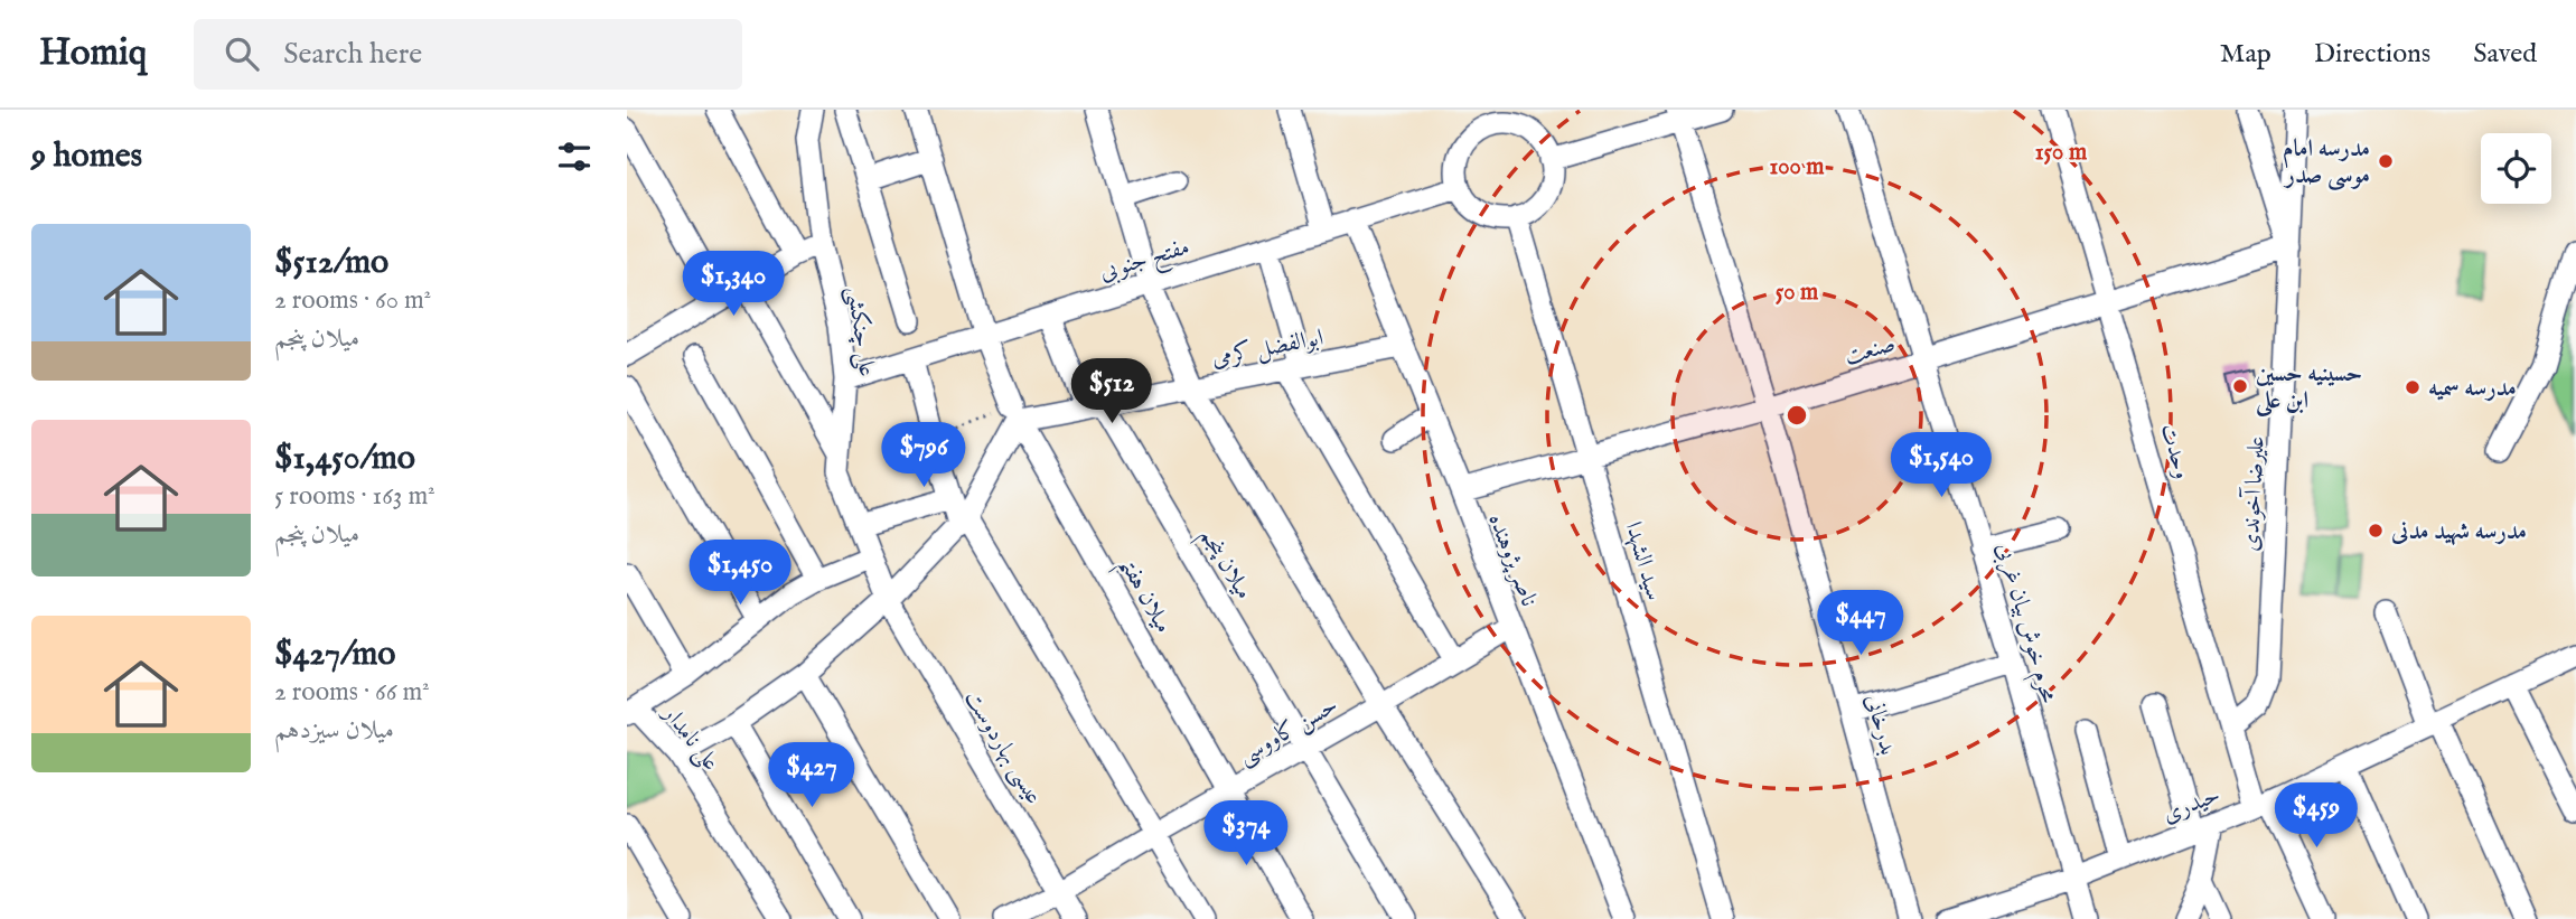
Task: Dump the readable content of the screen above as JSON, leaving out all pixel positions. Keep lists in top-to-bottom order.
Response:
{
  "streets": {
    "street": [
      "مفتح جنوبی",
      "علی چنکشی",
      "ابوالفضل کرمی",
      "صنعت",
      "وحدت",
      "علیرضا آخوندی",
      "ناصر پژوهنده",
      "سید الشهدا",
      "میلان پنجم",
      "میلان هفتم",
      "محرم خوش بیان غربی",
      "بدرخانی",
      "حسن کاووسی",
      "علی نامدار",
      "عیسی بهاردوست",
      "حیدری"
    ]
  },
  "crossings": [
    ["مفتح جنوبی", "علی چنکشی"],
    ["مفتح جنوبی", "ناصر پژوهنده"],
    ["مفتح جنوبی", "سید الشهدا"],
    ["مفتح جنوبی", "میلان پنجم"],
    ["مفتح جنوبی", "میلان هفتم"],
    ["علی چنکشی", "علی نامدار"],
    ["علی چنکشی", "عیسی بهاردوست"],
    ["ابوالفضل کرمی", "ناصر پژوهنده"],
    ["ابوالفضل کرمی", "میلان پنجم"],
    ["ابوالفضل کرمی", "میلان هفتم"],
    ["صنعت", "وحدت"],
    ["صنعت", "علیرضا آخوندی"],
    ["صنعت", "ناصر پژوهنده"],
    ["صنعت", "سید الشهدا"],
    ["صنعت", "محرم خوش بیان غربی"],
    ["صنعت", "بدرخانی"],
    ["وحدت", "علیرضا آخوندی"],
    ["وحدت", "حیدری"],
    ["ناصر پژوهنده", "حسن کاووسی"],
    ["میلان پنجم", "حسن کاووسی"],
    ["میلان هفتم", "حسن کاووسی"],
    ["محرم خوش بیان غربی", "حیدری"],
    ["حسن کاووسی", "عیسی بهاردوست"],
    ["علی نامدار", "عیسی بهاردوست"]
  ],
  "places": [
    "مدرسه امام موسی صدر",
    "حسینیه حسین ابن علی",
    "مدرسه سمیه",
    "مدرسه شهید مدنی"
  ],
  "page": {
    "header": "Homiq",
    "search": "Search here",
    "nav": ["Map", "Directions", "Saved"],
    "heading": "9 homes",
    "list": [
      {
        "name": "$512/mo",
        "note": "2 rooms · 60 m² · میلان پنجم"
      },
      {
        "name": "$1,450/mo",
        "note": "5 rooms · 163 m² · میلان پنجم"
      },
      {
        "name": "$427/mo",
        "note": "2 rooms · 66 m² · میلان سیزدهم"
      }
    ],
    "price": [
      "$1,340",
      "$512",
      "$796",
      "$1,540",
      "$1,450",
      "$447",
      "$427",
      "$459",
      "$374"
    ]
  },
  "rings": ["150 m", "100 m", "50 m"]
}
